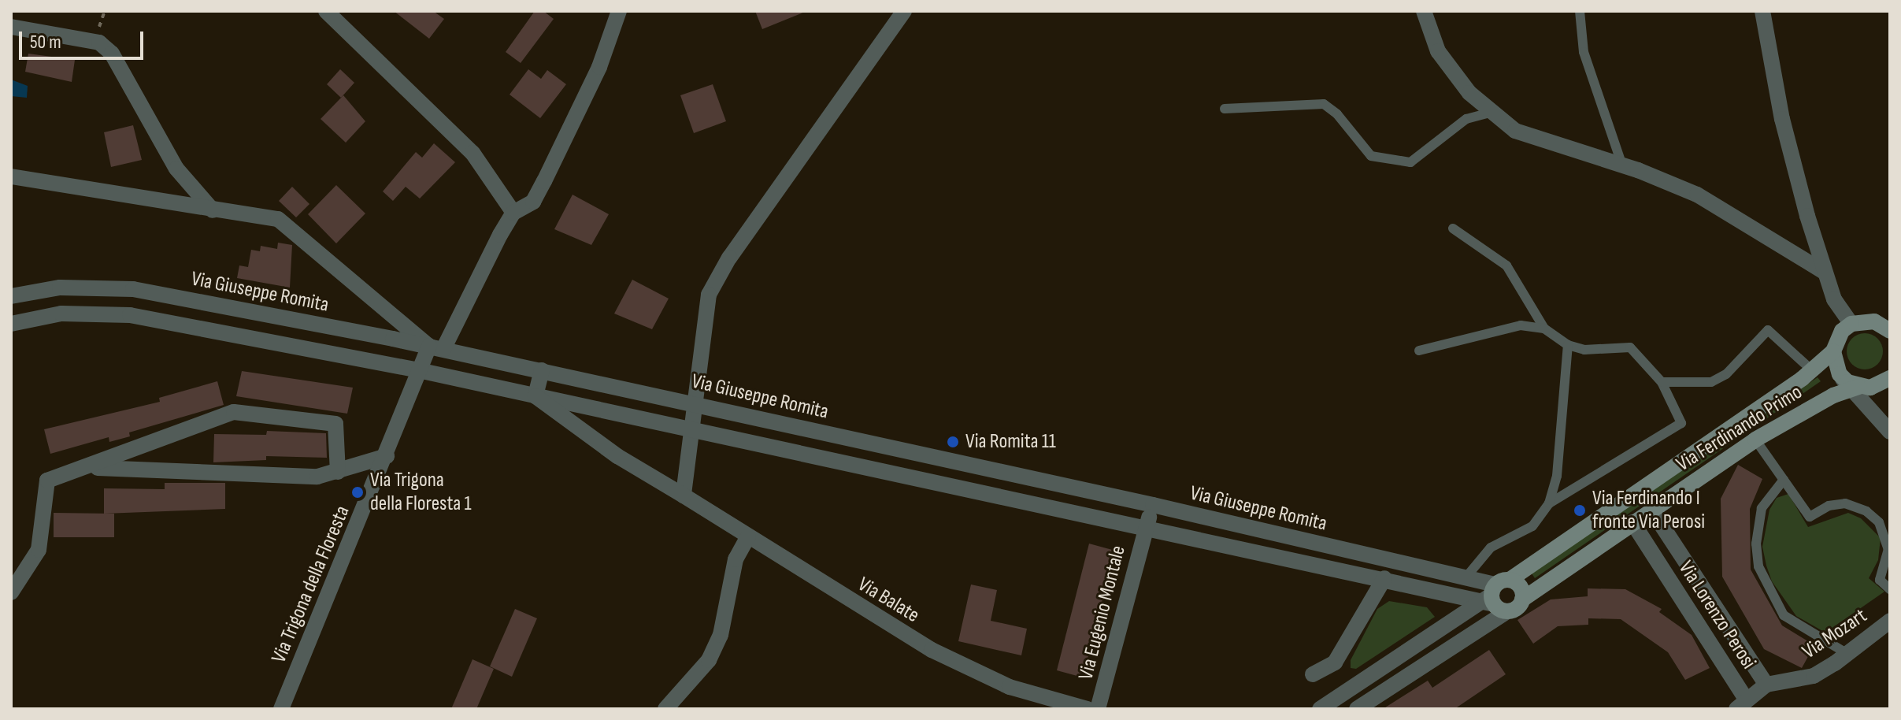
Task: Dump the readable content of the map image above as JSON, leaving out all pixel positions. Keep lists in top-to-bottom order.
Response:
{
  "streets": {
    "street": [
      "Via Giuseppe Romita",
      "Via Ferdinando Primo",
      "Via Trigona della Floresta",
      "Via Balate",
      "Via Eugenio Montale",
      "Via Lorenzo Perosi",
      "Via Mozart"
    ]
  },
  "crossings": [
    ["Via Giuseppe Romita", "Via Ferdinando Primo"],
    ["Via Giuseppe Romita", "Via Trigona della Floresta"],
    ["Via Giuseppe Romita", "Via Balate"],
    ["Via Giuseppe Romita", "Via Eugenio Montale"],
    ["Via Ferdinando Primo", "Via Lorenzo Perosi"],
    ["Via Lorenzo Perosi", "Via Mozart"]
  ],
  "places": ["Via Romita 11", "Via Trigona della Floresta 1", "Via Ferdinando I fronte Via Perosi"],
  "scale_bar": "50 m"
}
